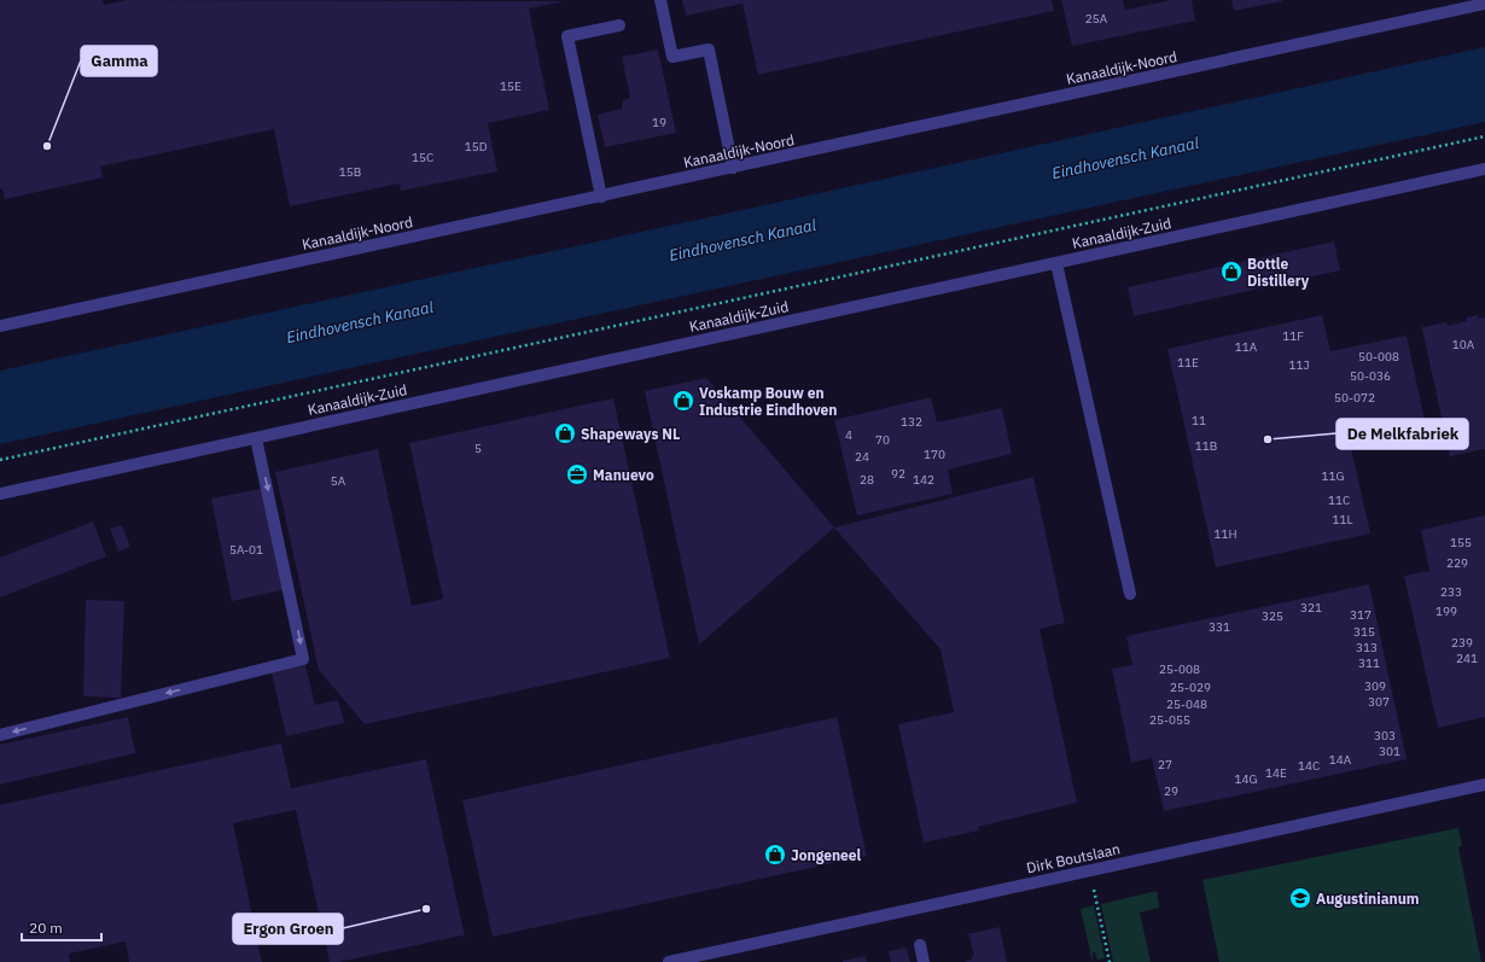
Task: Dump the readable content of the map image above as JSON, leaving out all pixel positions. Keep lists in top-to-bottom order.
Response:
{
  "streets": {
    "street": ["Kanaaldijk-Noord", "Kanaaldijk-Zuid", "Dirk Boutslaan"]
  },
  "water": ["Eindhovensch Kanaal"],
  "places": {
    "other": ["Gamma", "De Melkfabriek", "Ergon Groen"],
    "shop": [
      "Bottle Distillery",
      "Voskamp Bouw en Industrie Eindhoven",
      "Shapeways NL",
      "Jongeneel"
    ],
    "office": ["Manuevo"],
    "school or university": ["Augustinianum"]
  },
  "house_numbers": [
    "25A",
    "15E",
    "19",
    "15D",
    "15C",
    "15B",
    "11F",
    "10A",
    "11A",
    "50-008",
    "11E",
    "11J",
    "50-036",
    "50-072",
    "11",
    "132",
    "4",
    "70",
    "11B",
    "5",
    "170",
    "24",
    "92",
    "11G",
    "28",
    "142",
    "5A",
    "11C",
    "11L",
    "11H",
    "155",
    "5A-01",
    "229",
    "233",
    "321",
    "199",
    "317",
    "325",
    "331",
    "315",
    "239",
    "313",
    "241",
    "311",
    "25-008",
    "309",
    "25-029",
    "307",
    "25-048",
    "25-055",
    "303",
    "301",
    "14A",
    "27",
    "14C",
    "14E",
    "14G",
    "29"
  ],
  "scale_bar": "20 m"
}
